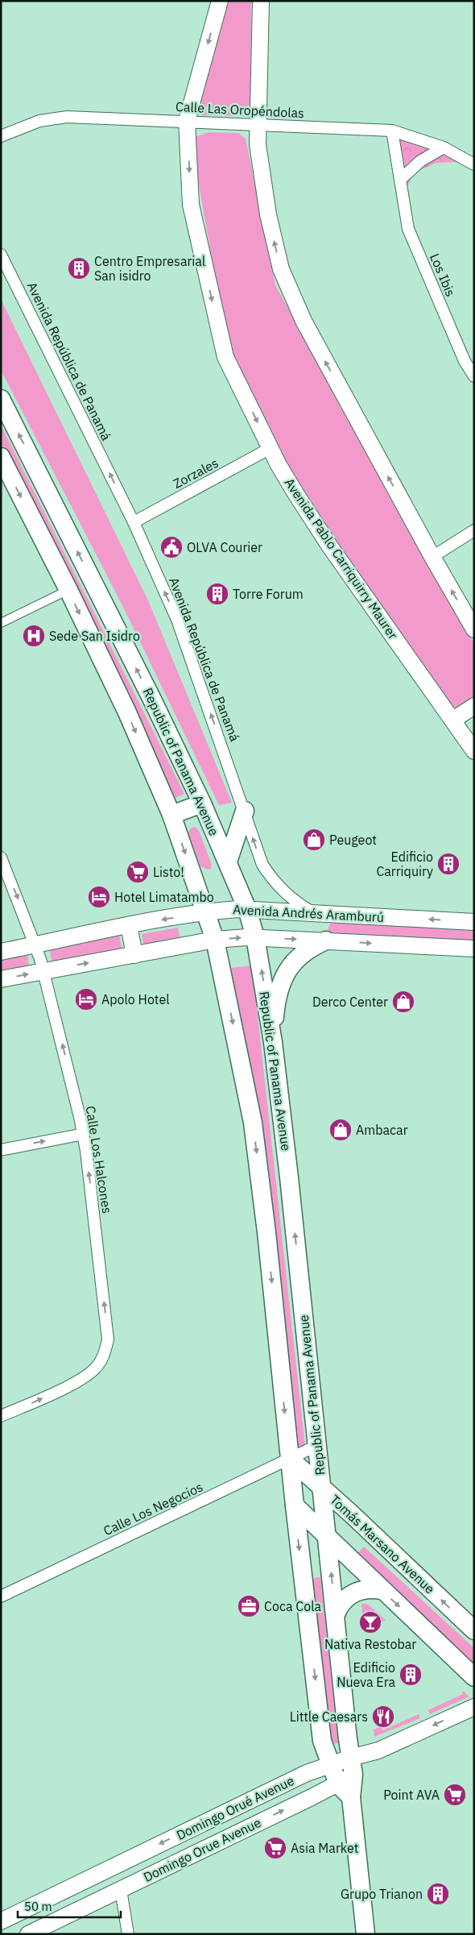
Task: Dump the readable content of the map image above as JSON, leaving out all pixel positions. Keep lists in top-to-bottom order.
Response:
{
  "streets": {
    "main road": [
      "Avenida Pablo Carriquirry Maurer",
      "Republic of Panama Avenue",
      "Avenida Andrés Aramburú",
      "Tomás Marsano Avenue",
      "Domingo Orué Avenue",
      "Domingo Orue Avenue"
    ],
    "street": [
      "Calle Las Oropéndolas",
      "Los Ibis",
      "Avenida República de Panamá",
      "Zorzales",
      "Calle Los Halcones",
      "Calle Los Negocios"
    ]
  },
  "crossings": [
    ["Calle Las Oropéndolas", "Los Ibis"],
    ["Calle Las Oropéndolas", "Avenida Pablo Carriquirry Maurer"],
    ["Avenida República de Panamá", "Zorzales"],
    ["Avenida República de Panamá", "Avenida Andrés Aramburú"],
    ["Zorzales", "Avenida Pablo Carriquirry Maurer"],
    ["Republic of Panama Avenue", "Avenida Andrés Aramburú"],
    ["Republic of Panama Avenue", "Calle Los Negocios"],
    ["Republic of Panama Avenue", "Tomás Marsano Avenue"],
    ["Republic of Panama Avenue", "Domingo Orué Avenue"],
    ["Republic of Panama Avenue", "Domingo Orue Avenue"],
    ["Avenida Andrés Aramburú", "Calle Los Halcones"],
    ["Calle Los Negocios", "Tomás Marsano Avenue"],
    ["Domingo Orué Avenue", "Domingo Orue Avenue"]
  ],
  "one_way": ["Avenida República de Panamá", "Domingo Orué Avenue", "Domingo Orue Avenue"],
  "places": {
    "building": [
      "Centro Empresarial San isidro",
      "Torre Forum",
      "Edificio Carriquiry",
      "Edificio Nueva Era",
      "Grupo Trianon"
    ],
    "public building": ["OLVA Courier"],
    "hospital": ["Sede San Isidro"],
    "shop": ["Peugeot", "Derco Center", "Ambacar"],
    "supermarket": ["Listo!", "Point AVA", "Asia Market"],
    "hotel": ["Hotel Limatambo", "Apolo Hotel"],
    "office": ["Coca Cola"],
    "bar": ["Nativa Restobar"],
    "restaurant": ["Little Caesars"]
  },
  "scale_bar": "50 m"
}
